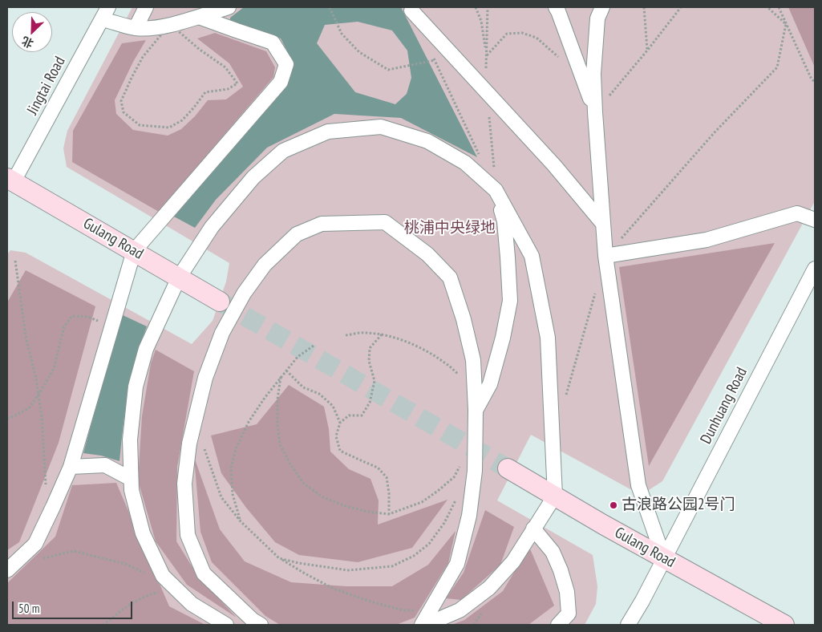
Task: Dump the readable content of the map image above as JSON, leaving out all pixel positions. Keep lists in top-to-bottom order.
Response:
{
  "streets": {
    "main road": ["Gulang Road"],
    "street": ["Jingtai Road", "Dunhuang Road"]
  },
  "crossings": [
    ["Jingtai Road", "Gulang Road"],
    ["Gulang Road", "Dunhuang Road"]
  ],
  "parks": ["桃浦中央绿地"],
  "places": ["古浪路公园2号门"],
  "scale_bar": "50 m",
  "north": "bottom left"
}
